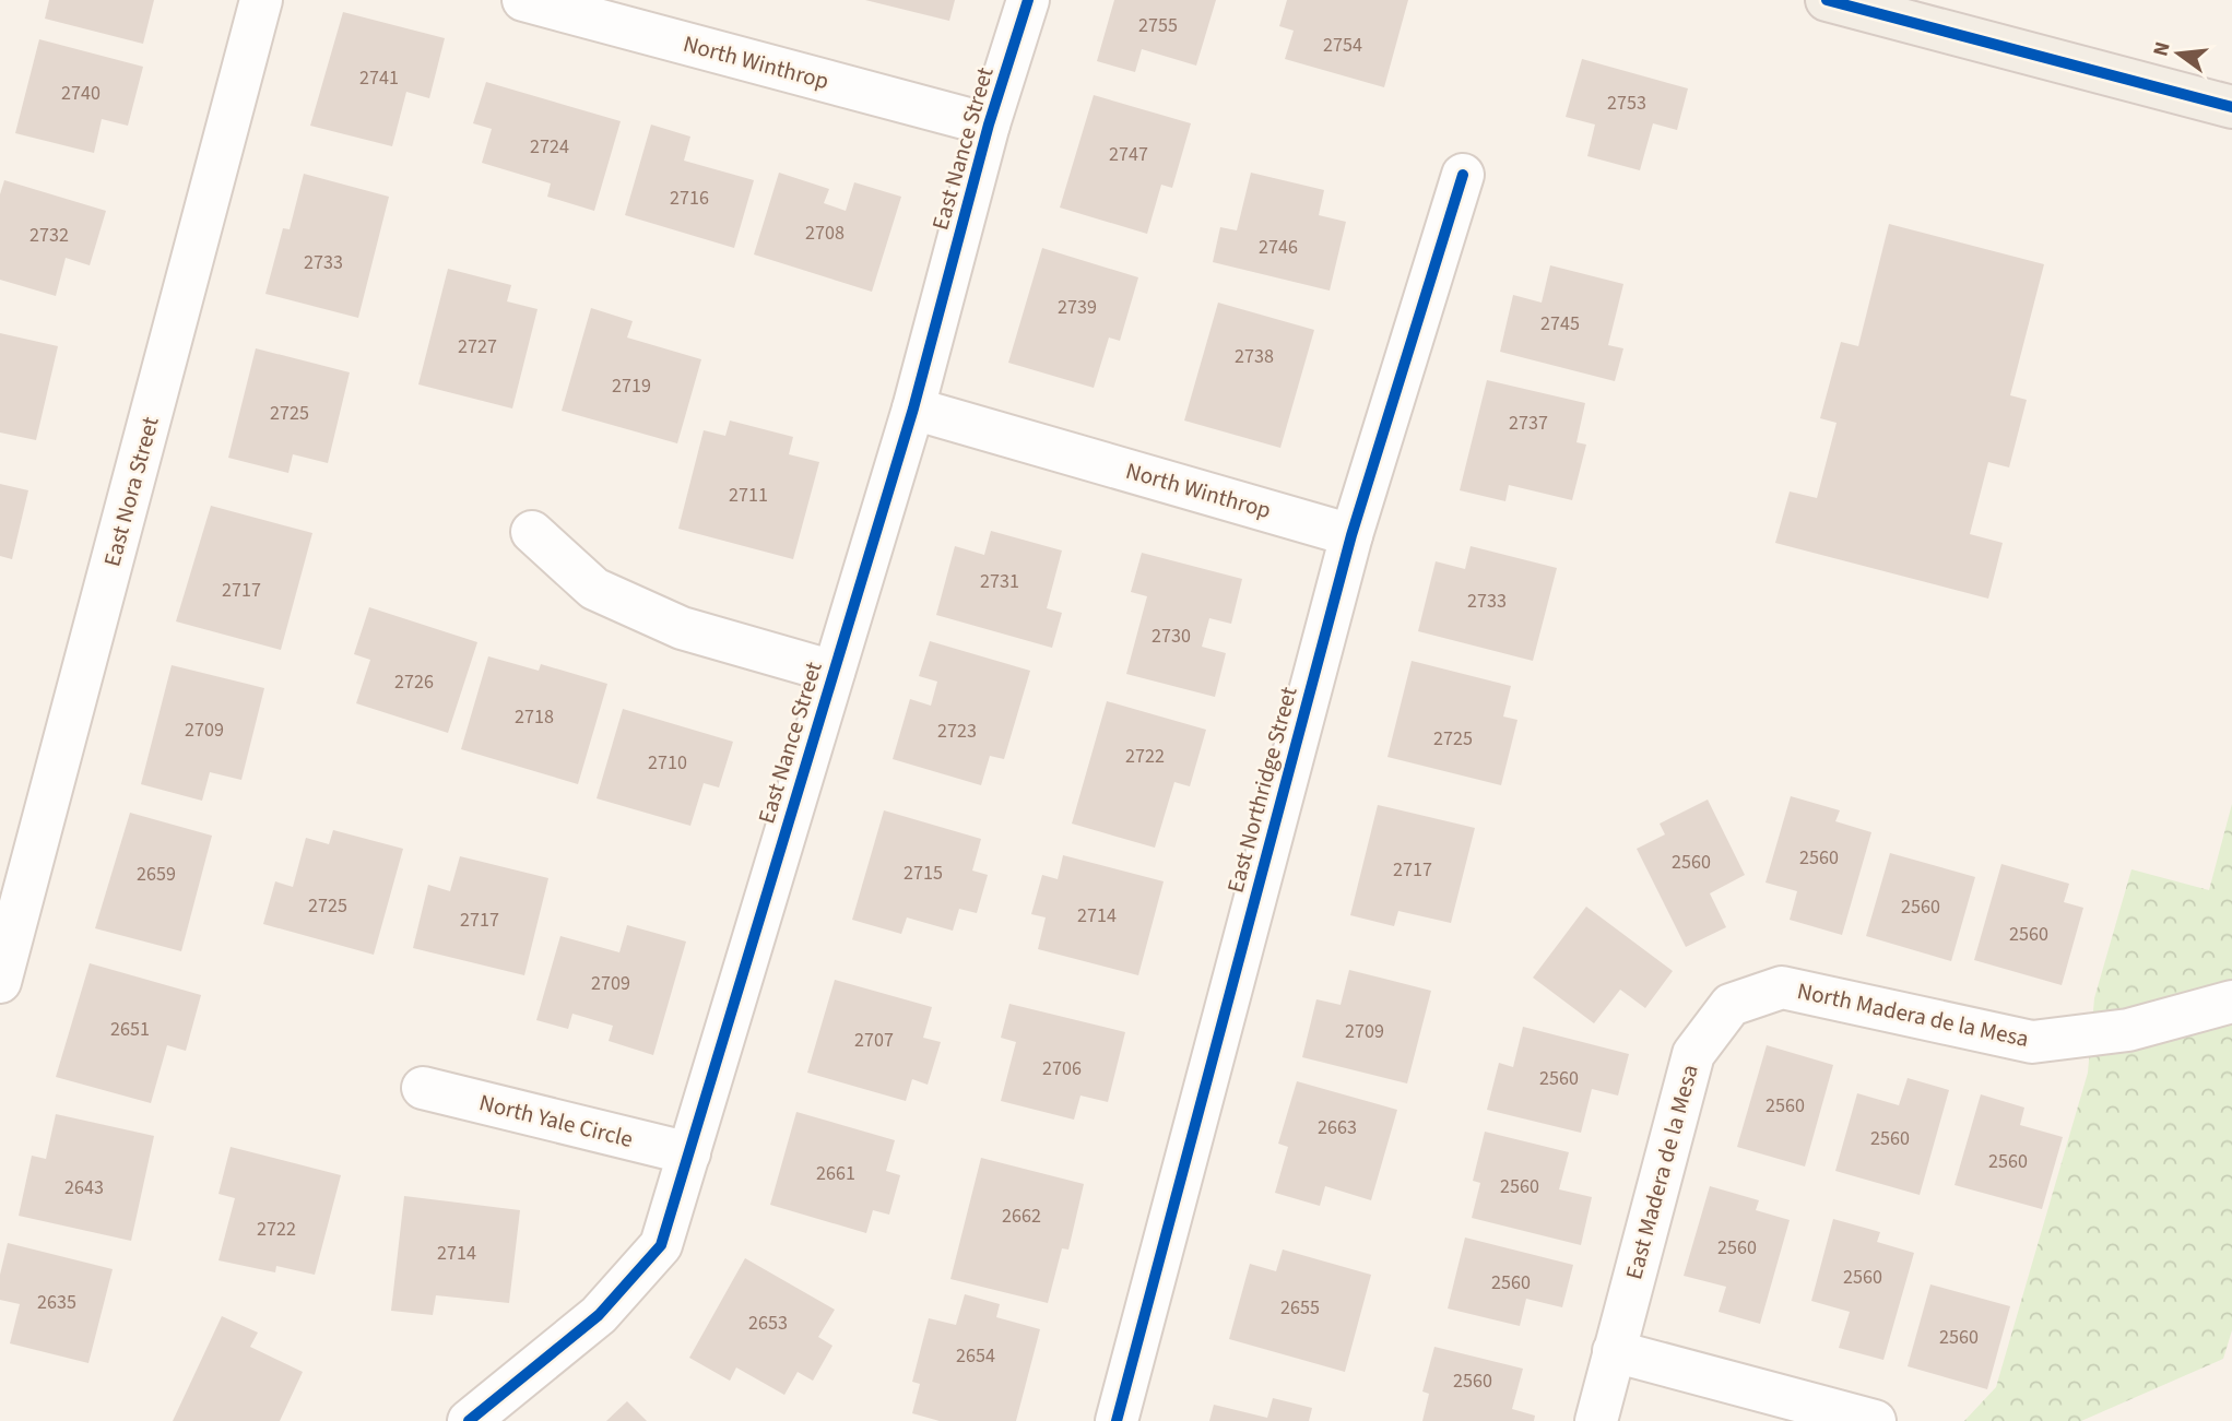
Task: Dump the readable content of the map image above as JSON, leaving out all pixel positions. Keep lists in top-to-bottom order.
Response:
{
  "streets": {
    "street": [
      "North Winthrop",
      "East Nance Street",
      "East Nora Street",
      "East Northridge Street",
      "North Madera de la Mesa",
      "North Yale Circle",
      "East Madera de la Mesa"
    ]
  },
  "crossings": [
    ["North Winthrop", "East Nance Street"],
    ["North Winthrop", "East Northridge Street"],
    ["East Nance Street", "North Yale Circle"],
    ["North Madera de la Mesa", "East Madera de la Mesa"]
  ],
  "house_numbers": [
    "2755",
    "2754",
    "2741",
    "2740",
    "2753",
    "2724",
    "2747",
    "2716",
    "2708",
    "2732",
    "2746",
    "2733",
    "2739",
    "2745",
    "2727",
    "2738",
    "2719",
    "2725",
    "2737",
    "2711",
    "2731",
    "2717",
    "2733",
    "2730",
    "2726",
    "2718",
    "2709",
    "2723",
    "2725",
    "2722",
    "2710",
    "2560",
    "2560",
    "2717",
    "2715",
    "2659",
    "2725",
    "2560",
    "2714",
    "2717",
    "2560",
    "2709",
    "2651",
    "2709",
    "2707",
    "2706",
    "2560",
    "2560",
    "2663",
    "2560",
    "2560",
    "2661",
    "2560",
    "2643",
    "2662",
    "2722",
    "2560",
    "2714",
    "2560",
    "2560",
    "2635",
    "2655",
    "2653",
    "2560",
    "2654",
    "2560"
  ],
  "north": "left"
}
